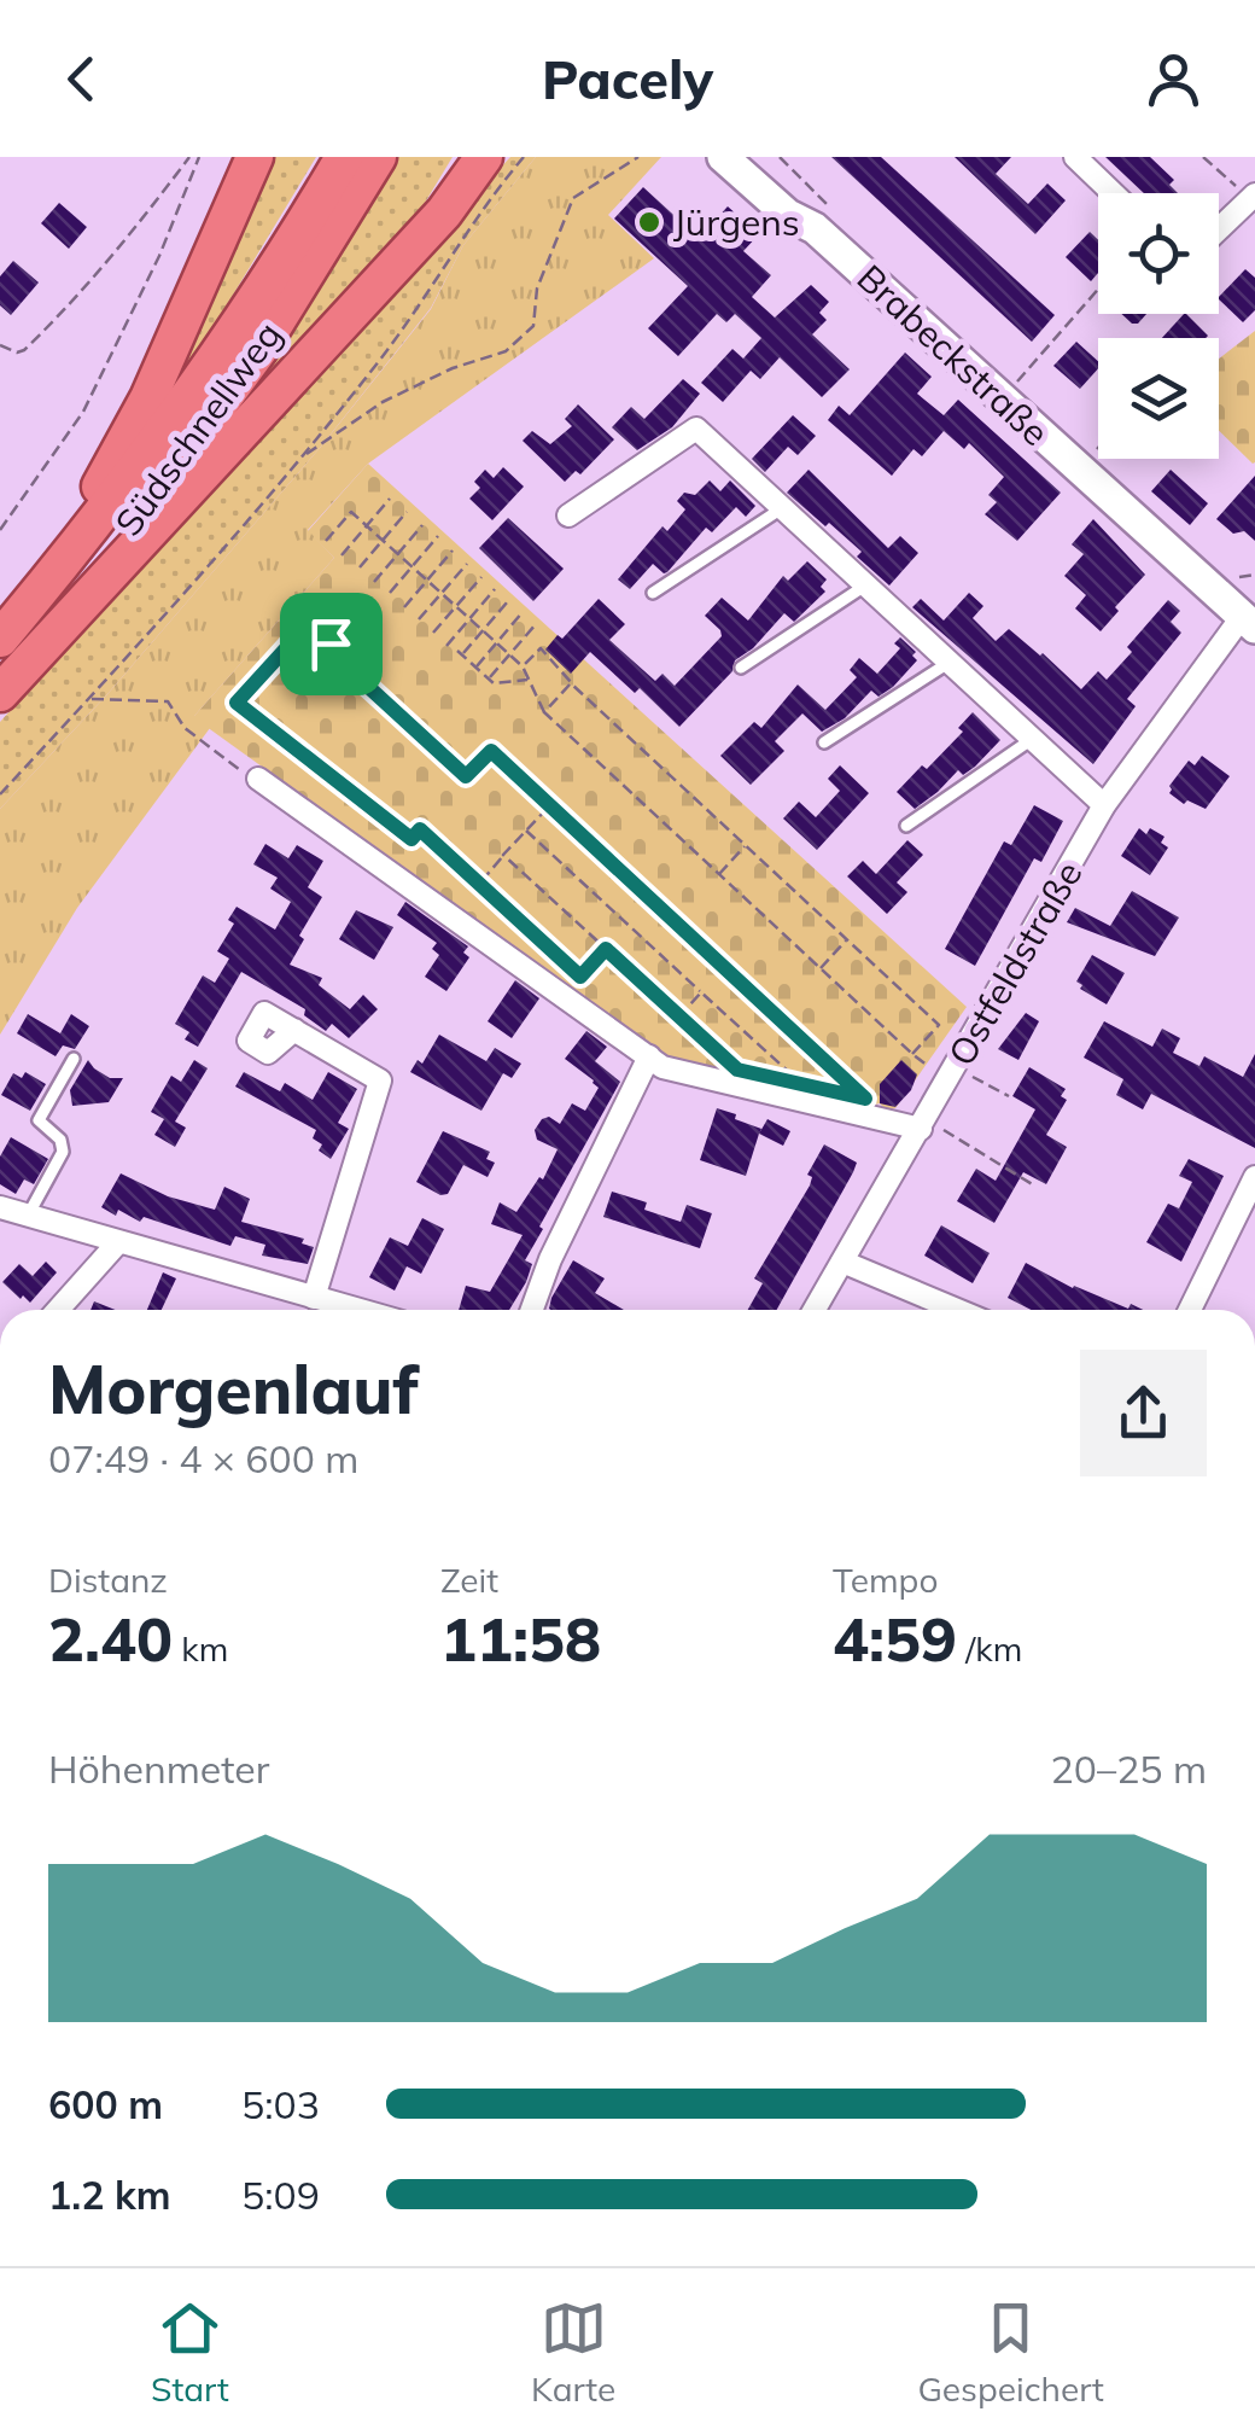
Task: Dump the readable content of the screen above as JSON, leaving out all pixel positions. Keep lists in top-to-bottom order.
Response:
{
  "streets": {
    "highway": ["Südschnellweg"],
    "main road": ["Brabeckstraße"],
    "street": ["Ostfeldstraße"]
  },
  "crossings": [
    ["Brabeckstraße", "Ostfeldstraße"]
  ],
  "places": ["Jürgens"],
  "page": {
    "header": "Pacely",
    "heading": ["Morgenlauf", "07:49 · 4 × 600 m"],
    "stats": [
      ["Distanz", "2.40 km"],
      ["Zeit", "11:58"],
      ["Tempo", "4:59 /km"]
    ],
    "chart": ["Höhenmeter", "20–25 m"],
    "list": [
      {
        "name": "600 m",
        "note": "5:03"
      },
      {
        "name": "1.2 km",
        "note": "5:09"
      }
    ],
    "tabs": ["Start", "Karte", "Gespeichert"]
  }
}
